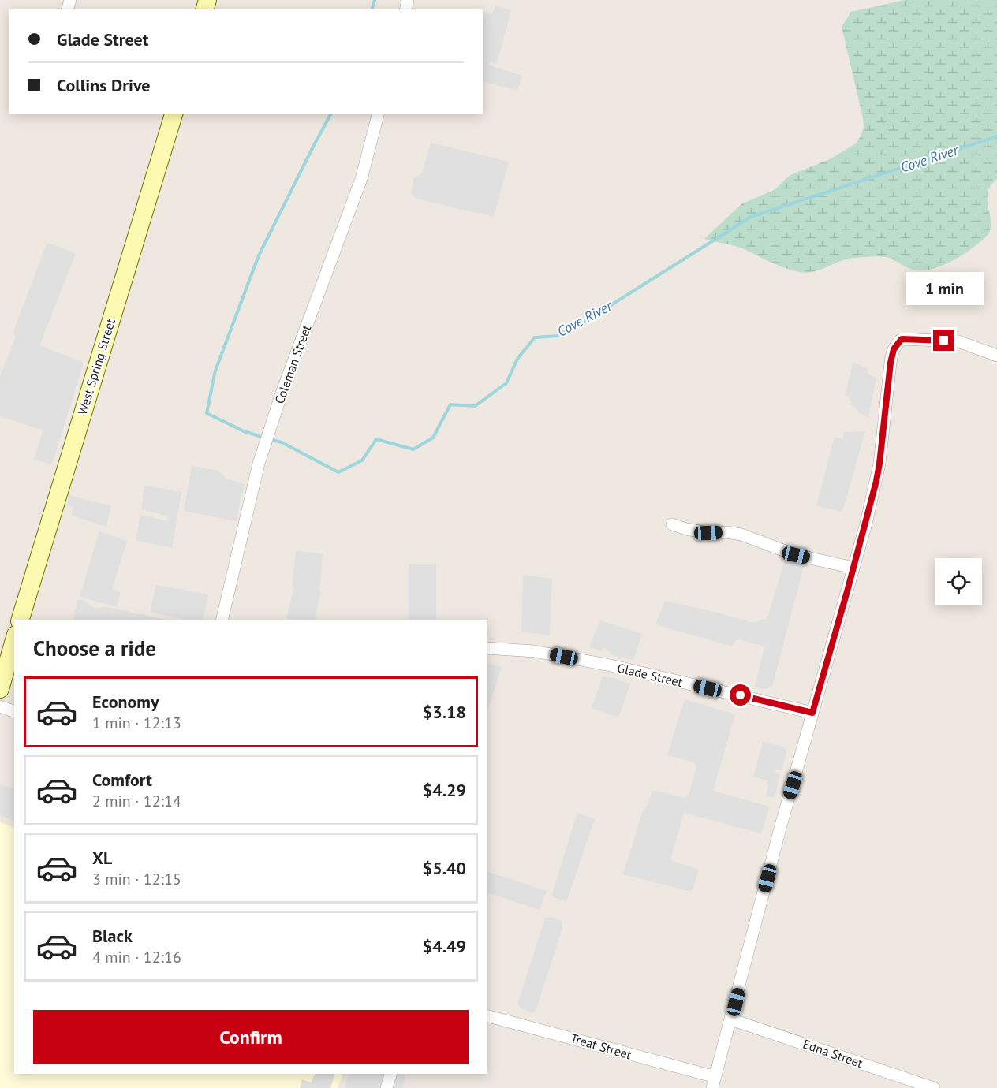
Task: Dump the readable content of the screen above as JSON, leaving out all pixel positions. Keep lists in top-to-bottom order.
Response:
{
  "streets": {
    "main road": ["West Spring Street"],
    "street": [
      "Coleman Street",
      "Glade Street",
      "Treat Street",
      "Edna Street"
    ]
  },
  "water": ["Cove River"],
  "page": {
    "banner": ["Glade Street", "Collins Drive"],
    "bubble": "1 min",
    "heading": "Choose a ride",
    "list": [
      {
        "name": "Economy",
        "note": "1 min · 12:13",
        "value": "$3.18"
      },
      {
        "name": "Comfort",
        "note": "2 min · 12:14",
        "value": "$4.29"
      },
      {
        "name": "XL",
        "note": "3 min · 12:15",
        "value": "$5.40"
      },
      {
        "name": "Black",
        "note": "4 min · 12:16",
        "value": "$4.49"
      }
    ],
    "buttons": "Confirm"
  }
}
